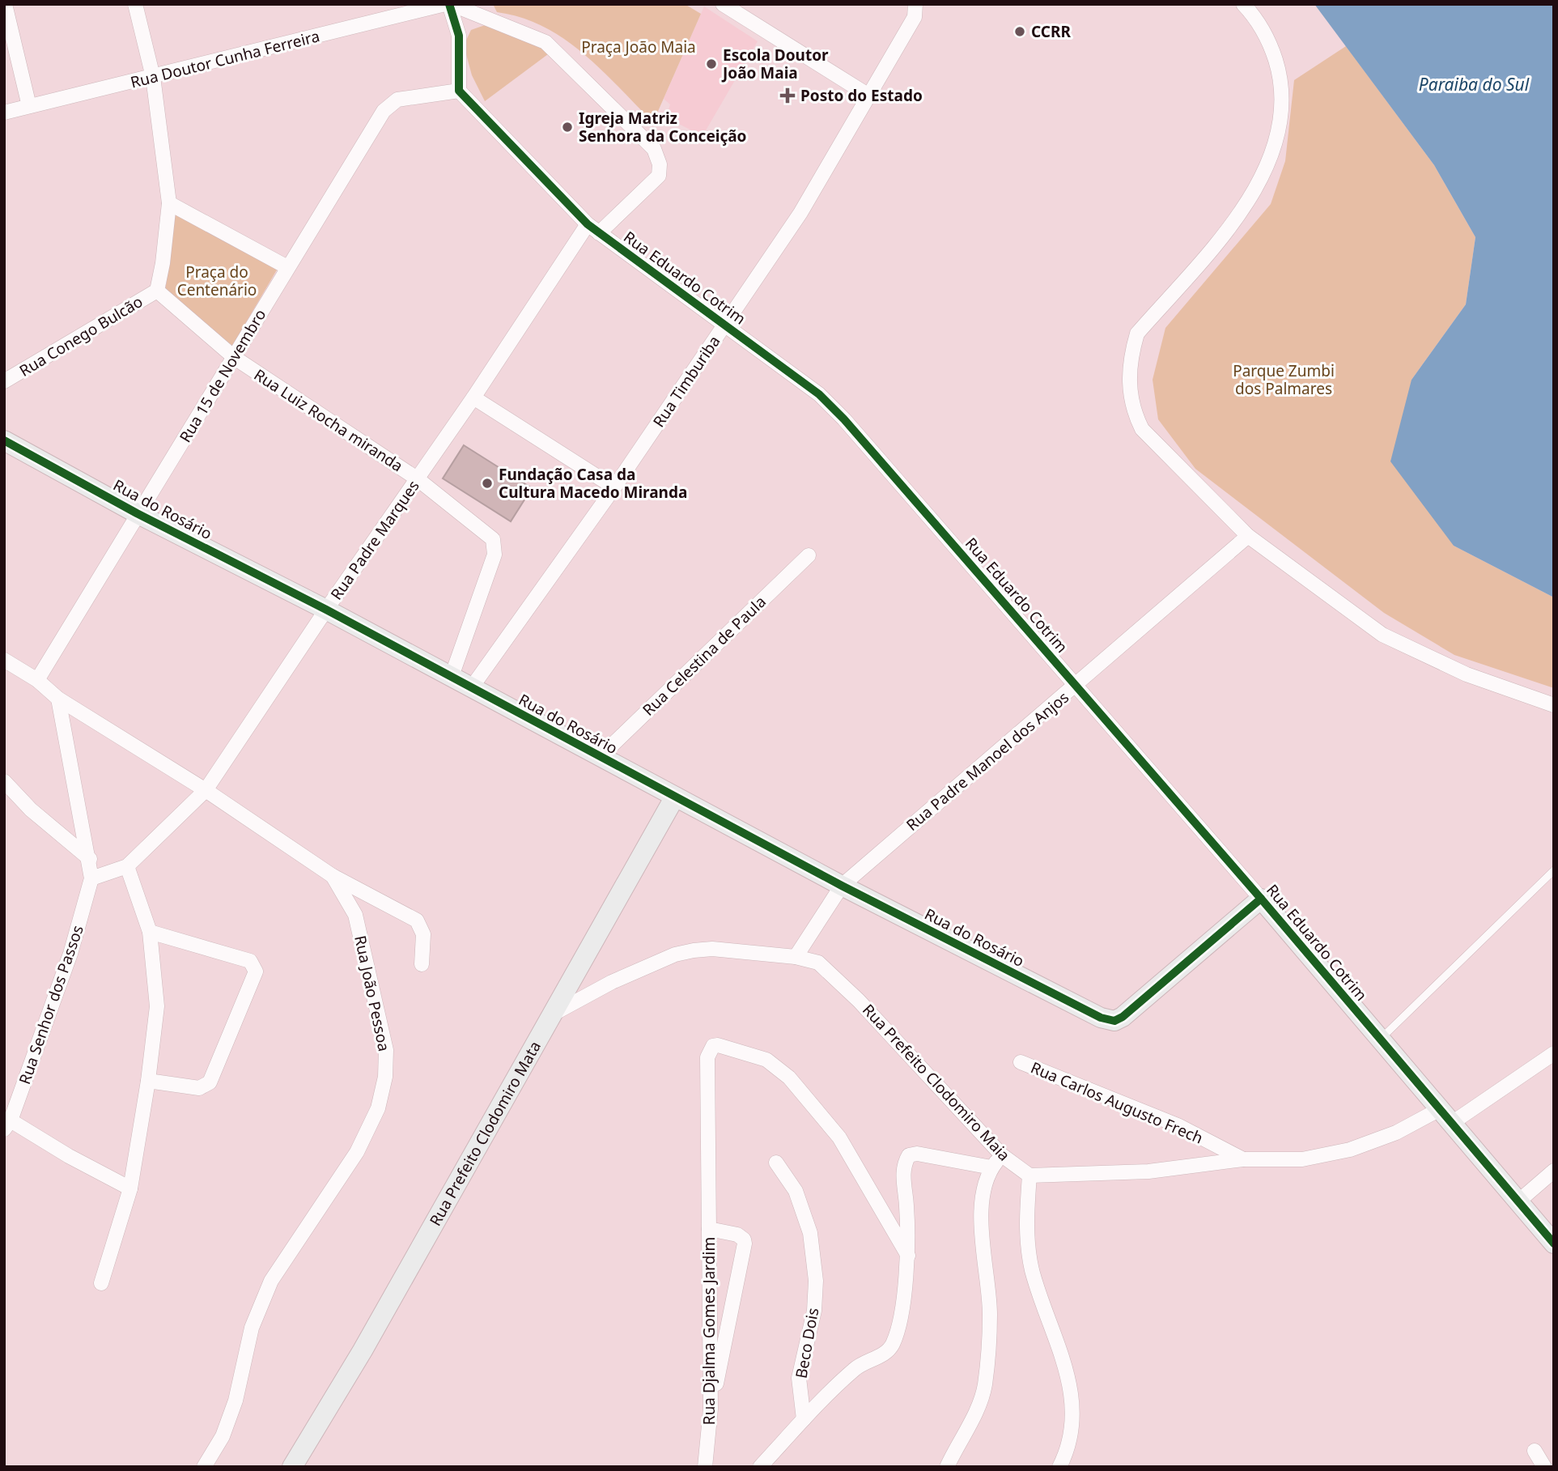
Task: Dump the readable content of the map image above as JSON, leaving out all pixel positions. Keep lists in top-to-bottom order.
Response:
{
  "streets": {
    "street": [
      "Rua Doutor Cunha Ferreira",
      "Rua Eduardo Cotrim",
      "Rua Conego Bulcão",
      "Rua 15 de Novembro",
      "Rua Timburiba",
      "Rua Luiz Rocha miranda",
      "Rua do Rosário",
      "Rua Padre Marques",
      "Rua Celestina de Paula",
      "Rua Padre Manoel dos Anjos",
      "Rua João Pessoa",
      "Rua Senhor dos Passos",
      "Rua Prefeito Clodomiro Maia",
      "Rua Carlos Augusto Frech",
      "Rua Prefeito Clodomiro Mata",
      "Rua Djalma Gomes Jardim",
      "Beco Dois"
    ]
  },
  "crossings": [
    ["Rua Doutor Cunha Ferreira", "Rua Padre Marques"],
    ["Rua Eduardo Cotrim", "Rua 15 de Novembro"],
    ["Rua Eduardo Cotrim", "Rua Timburiba"],
    ["Rua Eduardo Cotrim", "Rua do Rosário"],
    ["Rua Eduardo Cotrim", "Rua Padre Marques"],
    ["Rua Eduardo Cotrim", "Rua Padre Manoel dos Anjos"],
    ["Rua 15 de Novembro", "Rua Luiz Rocha miranda"],
    ["Rua 15 de Novembro", "Rua do Rosário"],
    ["Rua 15 de Novembro", "Rua João Pessoa"],
    ["Rua Timburiba", "Rua do Rosário"],
    ["Rua Luiz Rocha miranda", "Rua do Rosário"],
    ["Rua Luiz Rocha miranda", "Rua Padre Marques"],
    ["Rua do Rosário", "Rua Padre Marques"],
    ["Rua do Rosário", "Rua Celestina de Paula"],
    ["Rua do Rosário", "Rua Padre Manoel dos Anjos"],
    ["Rua do Rosário", "Rua Prefeito Clodomiro Mata"],
    ["Rua Padre Marques", "Rua João Pessoa"],
    ["Rua Padre Marques", "Rua Senhor dos Passos"],
    ["Rua Padre Manoel dos Anjos", "Rua Prefeito Clodomiro Maia"],
    ["Rua Prefeito Clodomiro Maia", "Rua Prefeito Clodomiro Mata"]
  ],
  "water": ["Paraiba do Sul"],
  "parks": ["Praça João Maia", "Praça do Centenário", "Parque Zumbi dos Palmares"],
  "places": {
    "other": [
      "CCRR",
      "Escola Doutor João Maia",
      "Igreja Matriz Senhora da Conceição",
      "Fundação Casa da Cultura Macedo Miranda"
    ],
    "health": ["Posto do Estado"]
  }
}
